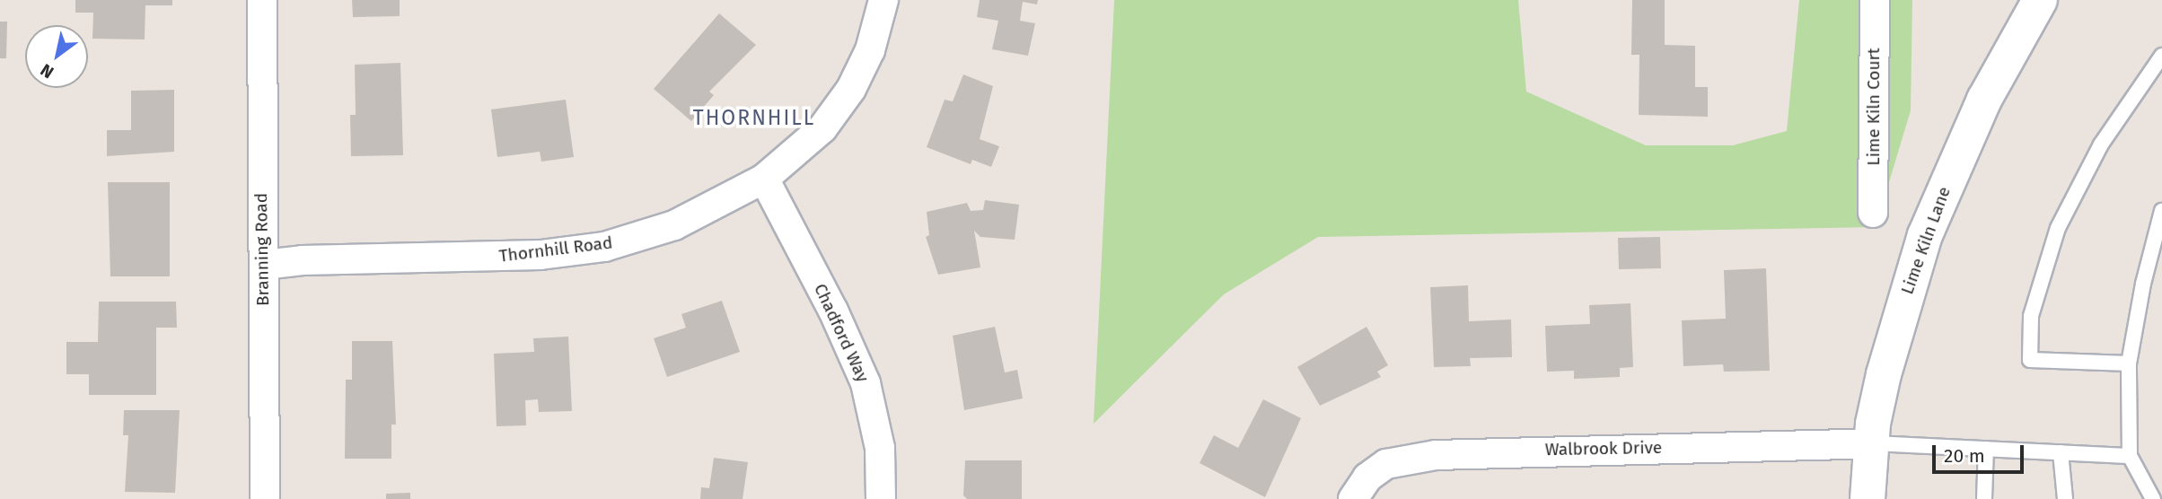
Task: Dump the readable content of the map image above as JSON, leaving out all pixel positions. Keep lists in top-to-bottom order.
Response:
{
  "streets": {
    "main road": ["Lime Kiln Lane"],
    "street": [
      "Lime Kiln Court",
      "Branning Road",
      "Thornhill Road",
      "Chadford Way",
      "Walbrook Drive"
    ]
  },
  "crossings": [
    ["Lime Kiln Lane", "Walbrook Drive"],
    ["Branning Road", "Thornhill Road"],
    ["Thornhill Road", "Chadford Way"]
  ],
  "districts": ["THORNHILL"],
  "scale_bar": "20 m",
  "north": "bottom left"
}
